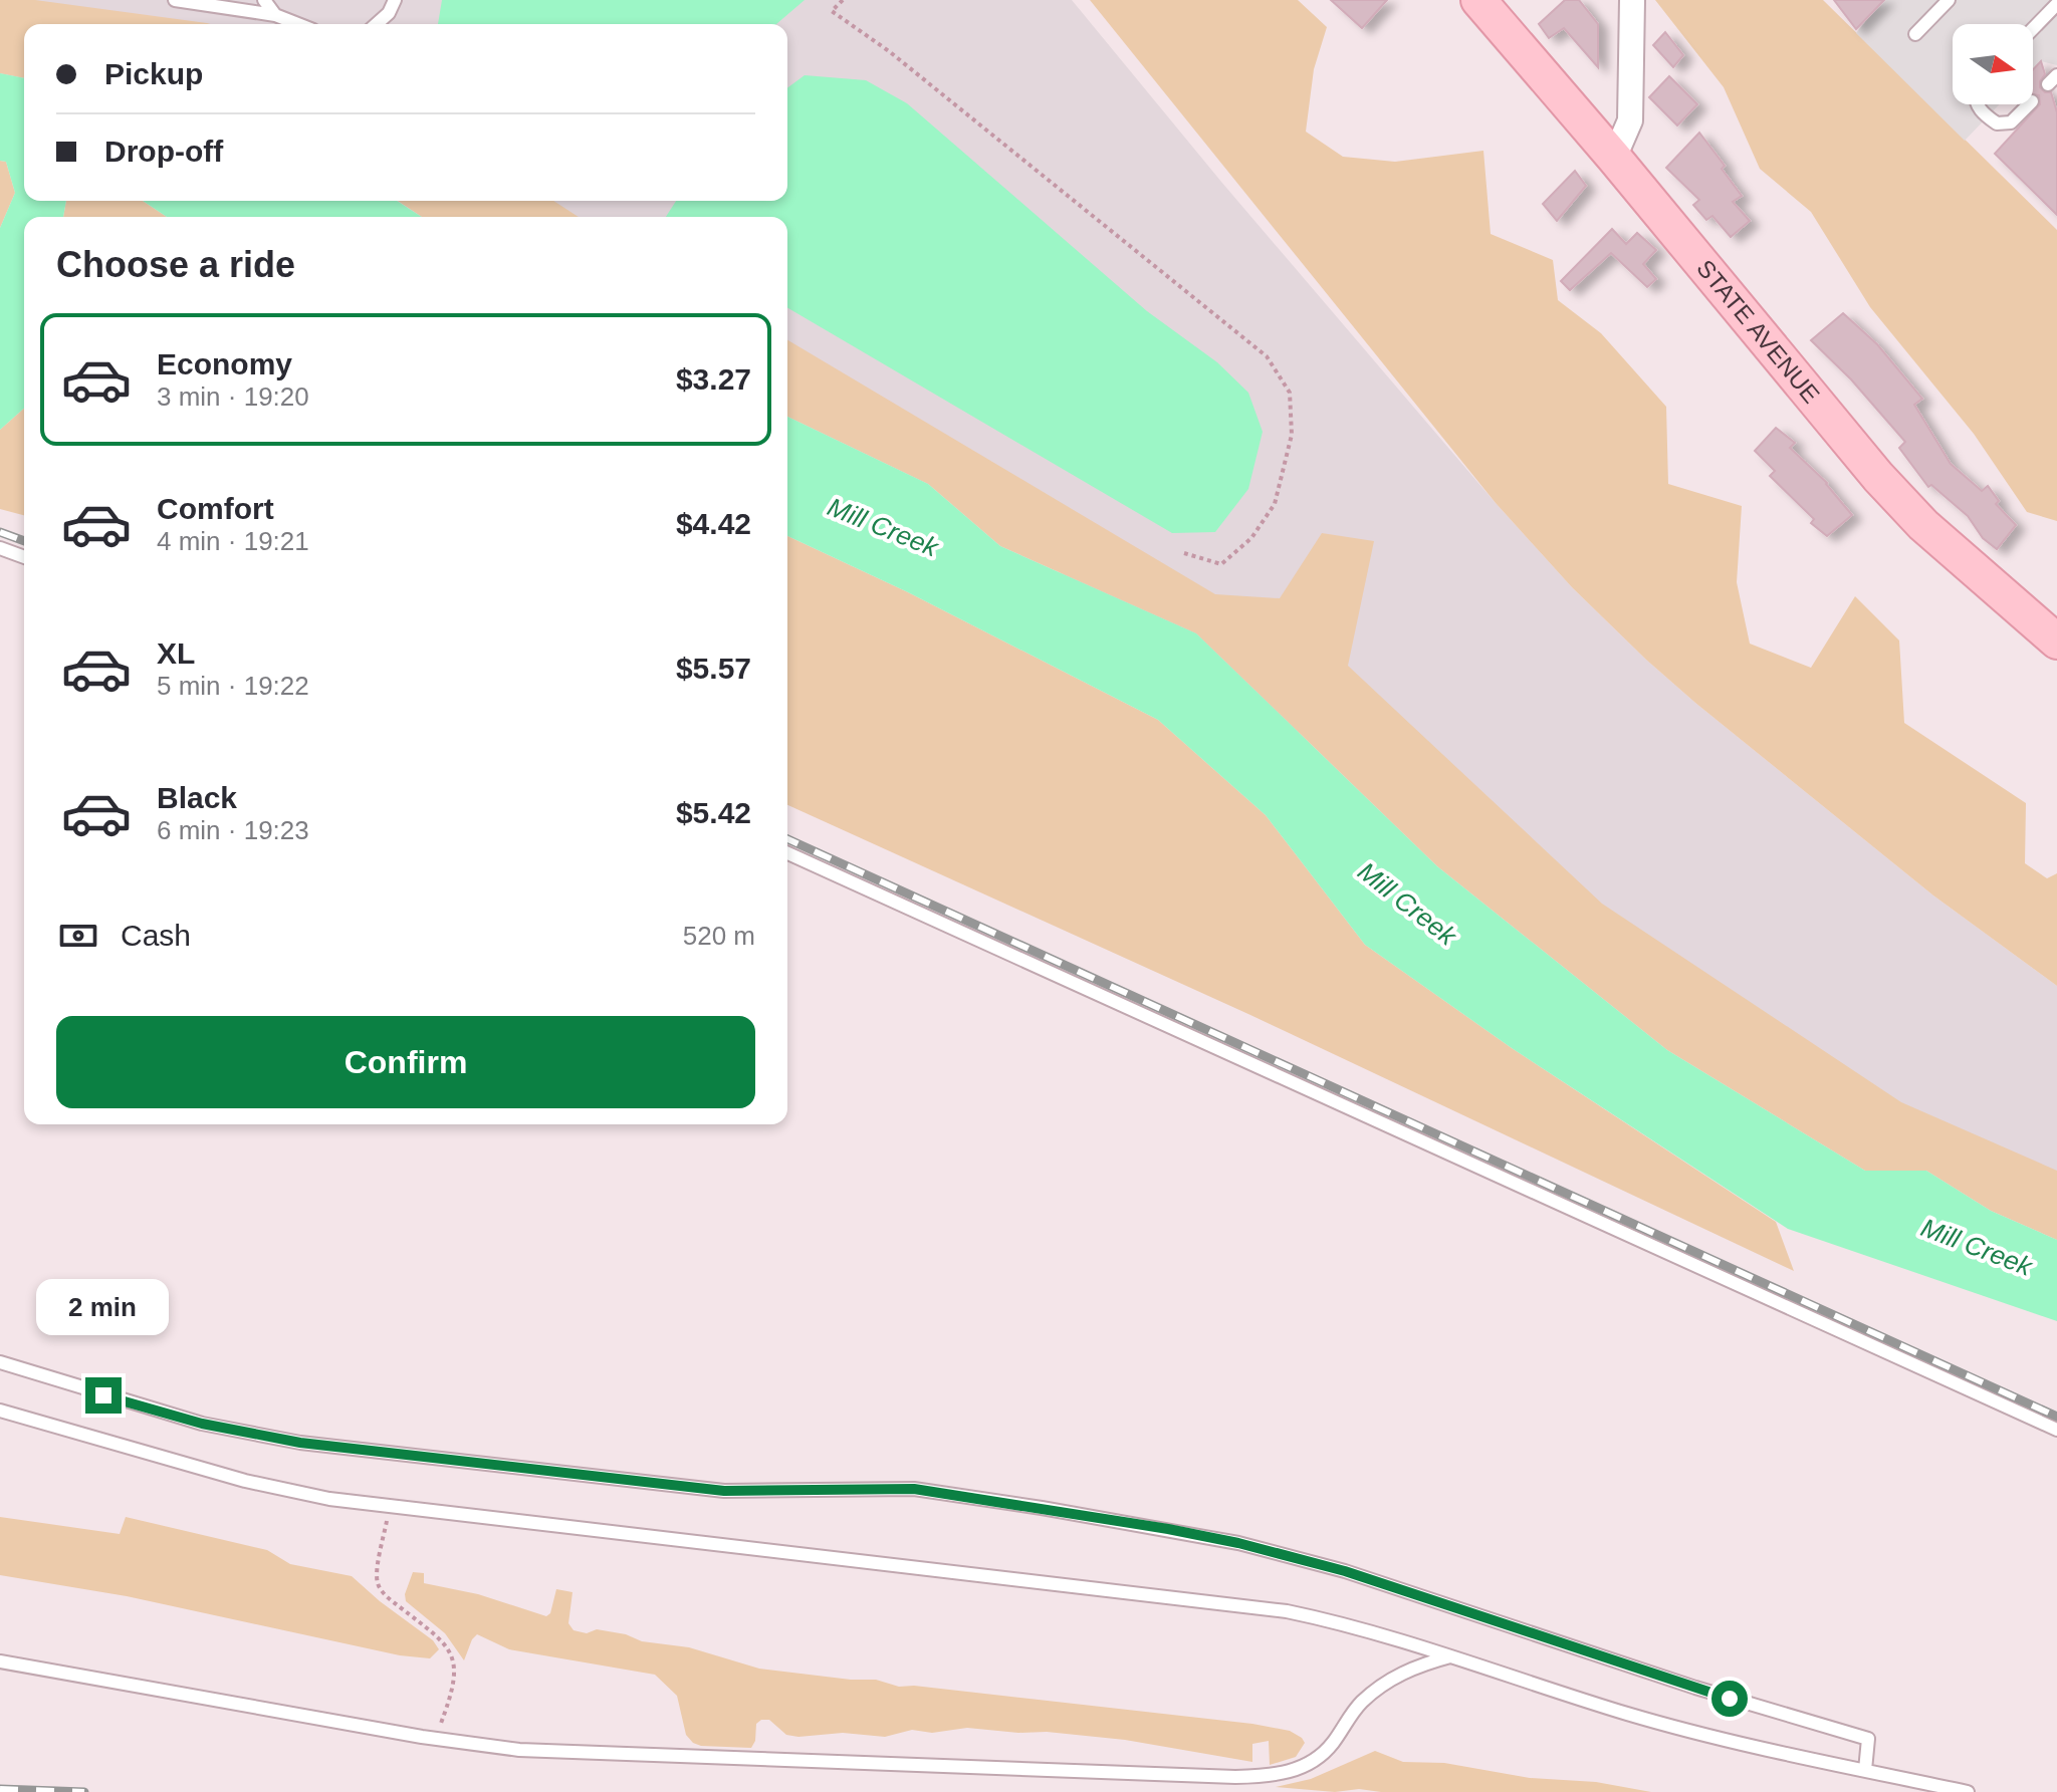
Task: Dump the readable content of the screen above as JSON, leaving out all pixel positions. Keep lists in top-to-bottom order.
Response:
{
  "streets": {
    "main road": ["STATE AVENUE"]
  },
  "water": ["Mill Creek"],
  "north": "right",
  "page": {
    "banner": ["Pickup", "Drop-off"],
    "heading": "Choose a ride",
    "list": [
      {
        "name": "Economy",
        "note": "3 min · 19:20",
        "value": "$3.27"
      },
      {
        "name": "Comfort",
        "note": "4 min · 19:21",
        "value": "$4.42"
      },
      {
        "name": "XL",
        "note": "5 min · 19:22",
        "value": "$5.57"
      },
      {
        "name": "Black",
        "note": "6 min · 19:23",
        "value": "$5.42"
      }
    ],
    "pay": ["Cash", "520 m"],
    "buttons": "Confirm",
    "bubble": "2 min"
  }
}
